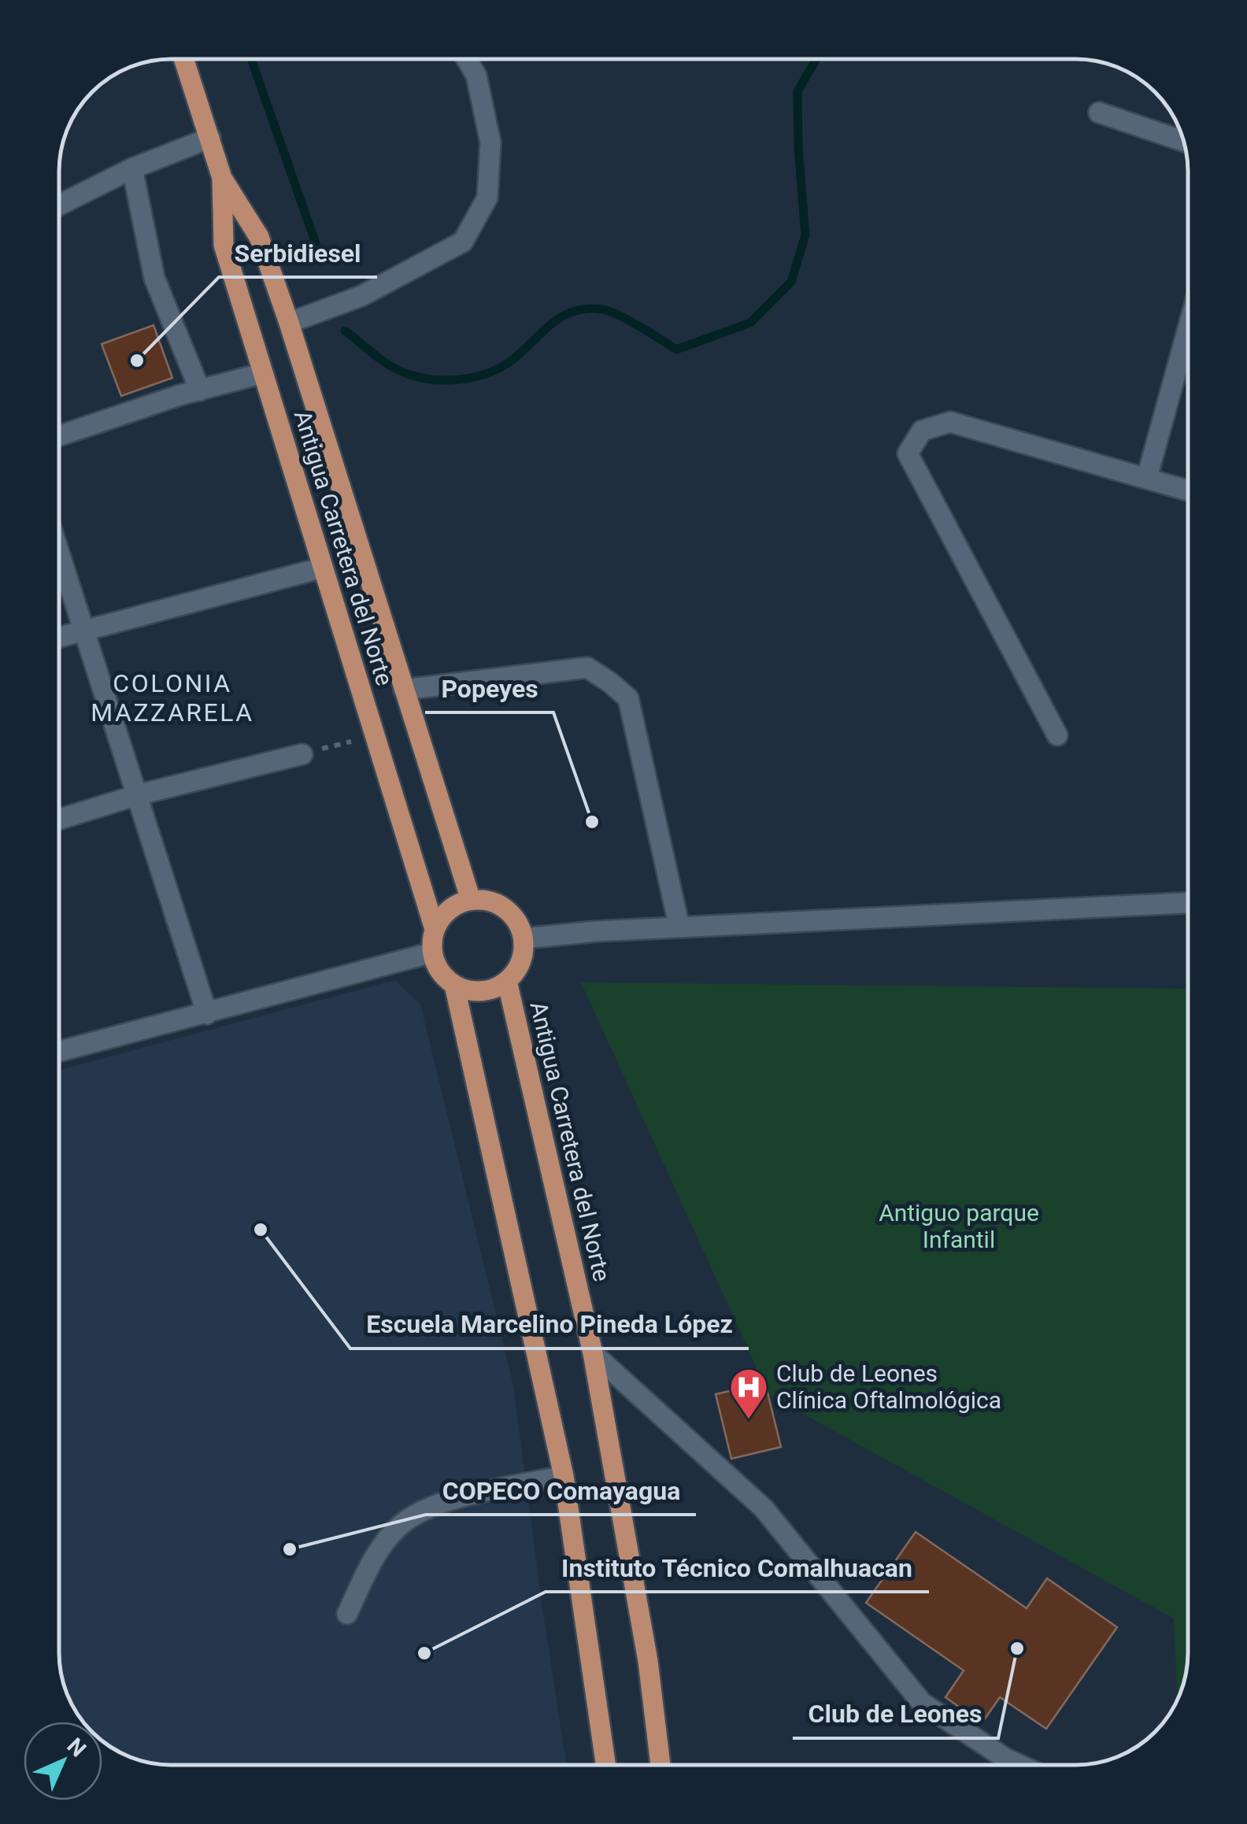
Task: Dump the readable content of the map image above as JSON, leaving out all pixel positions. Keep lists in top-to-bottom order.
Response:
{
  "streets": {
    "main road": ["Antigua Carretera del Norte"]
  },
  "districts": ["COLONIA MAZZARELA"],
  "parks": ["Antiguo parque Infantil"],
  "places": {
    "other": [
      "Serbidiesel",
      "Popeyes",
      "Escuela Marcelino Pineda López",
      "COPECO Comayagua",
      "Club de Leones",
      "Instituto Técnico Comalhuacan"
    ],
    "hospital": ["Club de Leones Clínica Oftalmológica"]
  },
  "north": "top right"
}
